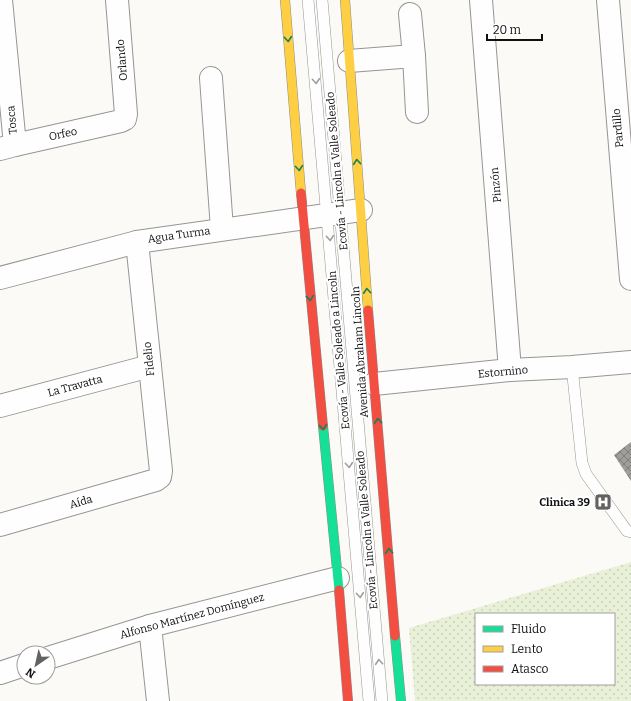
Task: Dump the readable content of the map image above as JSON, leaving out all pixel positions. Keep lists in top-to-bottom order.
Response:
{
  "streets": {
    "main road": ["Avenida Abraham Lincoln"],
    "street": [
      "Orlando",
      "Tosca",
      "Pardillo",
      "Orfeo",
      "Pinzón",
      "Agua Turma",
      "Fidelio",
      "Estornino",
      "La Travatta",
      "Aída",
      "Alfonso Martínez Domínguez"
    ],
    "lane": ["Ecovía - Lincoln a Valle Soleado", "Ecovía - Valle Soleado a Lincoln"]
  },
  "crossings": [
    ["Orlando", "Orfeo"],
    ["Tosca", "Orfeo"],
    ["Ecovía - Lincoln a Valle Soleado", "Agua Turma"],
    ["Ecovía - Lincoln a Valle Soleado", "Ecovía - Valle Soleado a Lincoln"],
    ["Pinzón", "Estornino"],
    ["Agua Turma", "Ecovía - Valle Soleado a Lincoln"],
    ["Agua Turma", "Avenida Abraham Lincoln"],
    ["Agua Turma", "Fidelio"],
    ["Avenida Abraham Lincoln", "Estornino"],
    ["Fidelio", "La Travatta"],
    ["Fidelio", "Aída"]
  ],
  "one_way": ["Ecovía - Lincoln a Valle Soleado", "Ecovía - Valle Soleado a Lincoln"],
  "places": {
    "hospital": ["Clinica 39"]
  },
  "legend": ["Fluido", "Lento", "Atasco"],
  "scale_bar": "20 m",
  "north": "bottom left"
}
